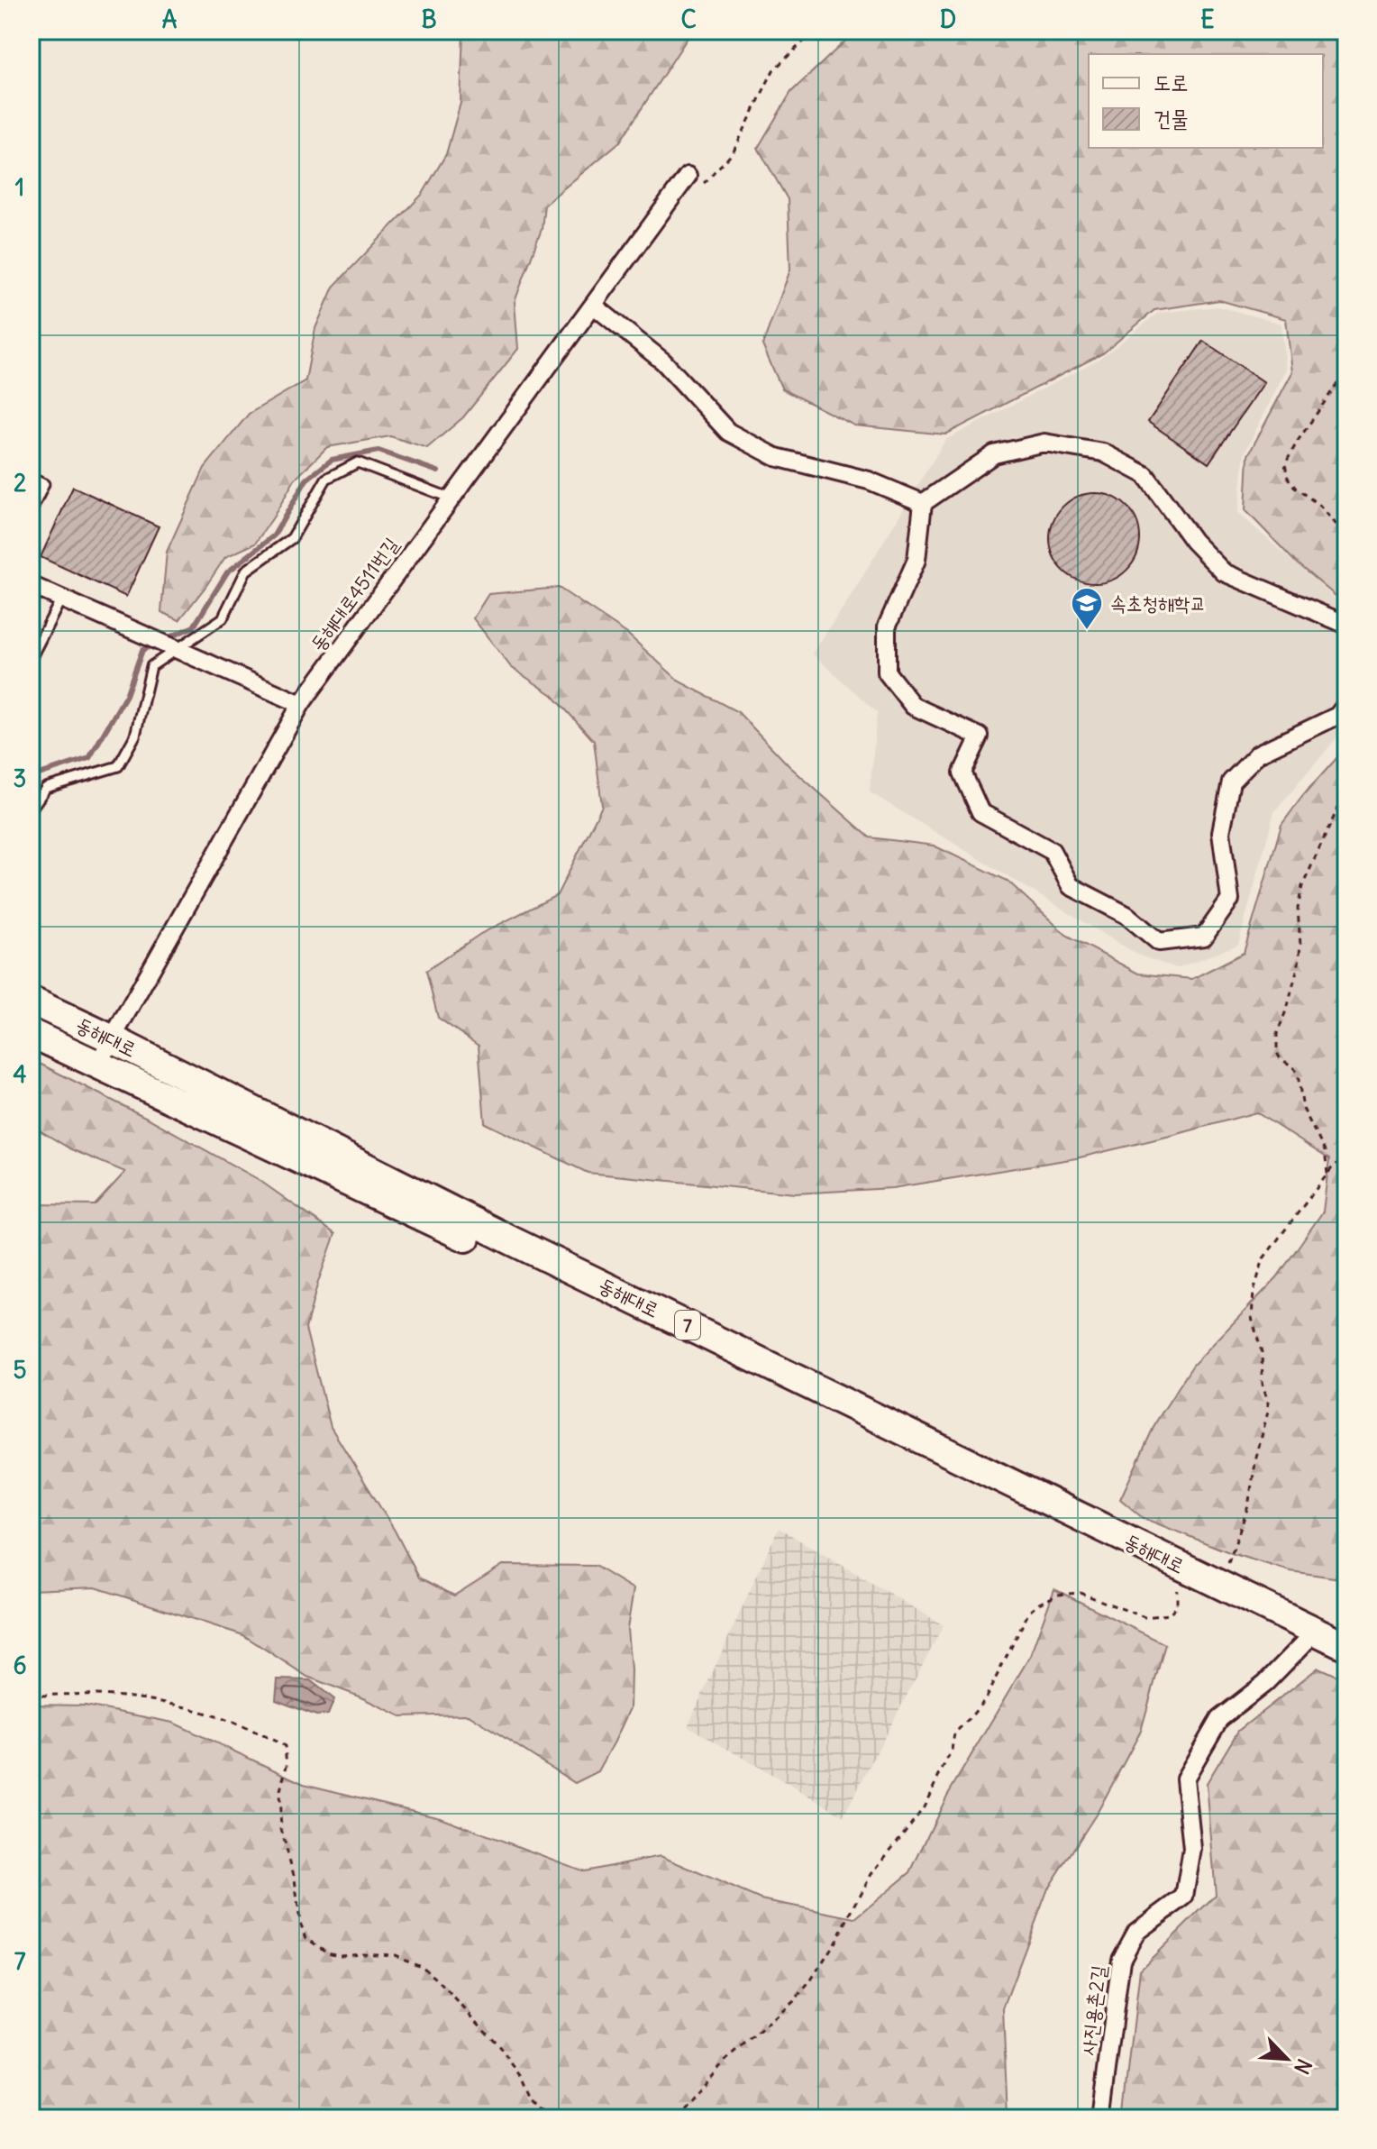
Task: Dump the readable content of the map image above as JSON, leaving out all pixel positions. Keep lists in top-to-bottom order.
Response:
{
  "streets": {
    "main road": ["동해대로", "7"],
    "street": ["동해대로4511번길", "사진용촌2길"]
  },
  "crossings": [
    ["동해대로4511번길", "동해대로"],
    ["동해대로", "사진용촌2길"]
  ],
  "places": {
    "school or university": ["속초청해학교"]
  },
  "legend": ["도로", "건물"],
  "north": "bottom right",
  "grid": {
    "columns": [
      "A",
      "B",
      "C",
      "D",
      "E"
    ],
    "rows": [
      "1",
      "2",
      "3",
      "4",
      "5",
      "6",
      "7"
    ]
  }
}
